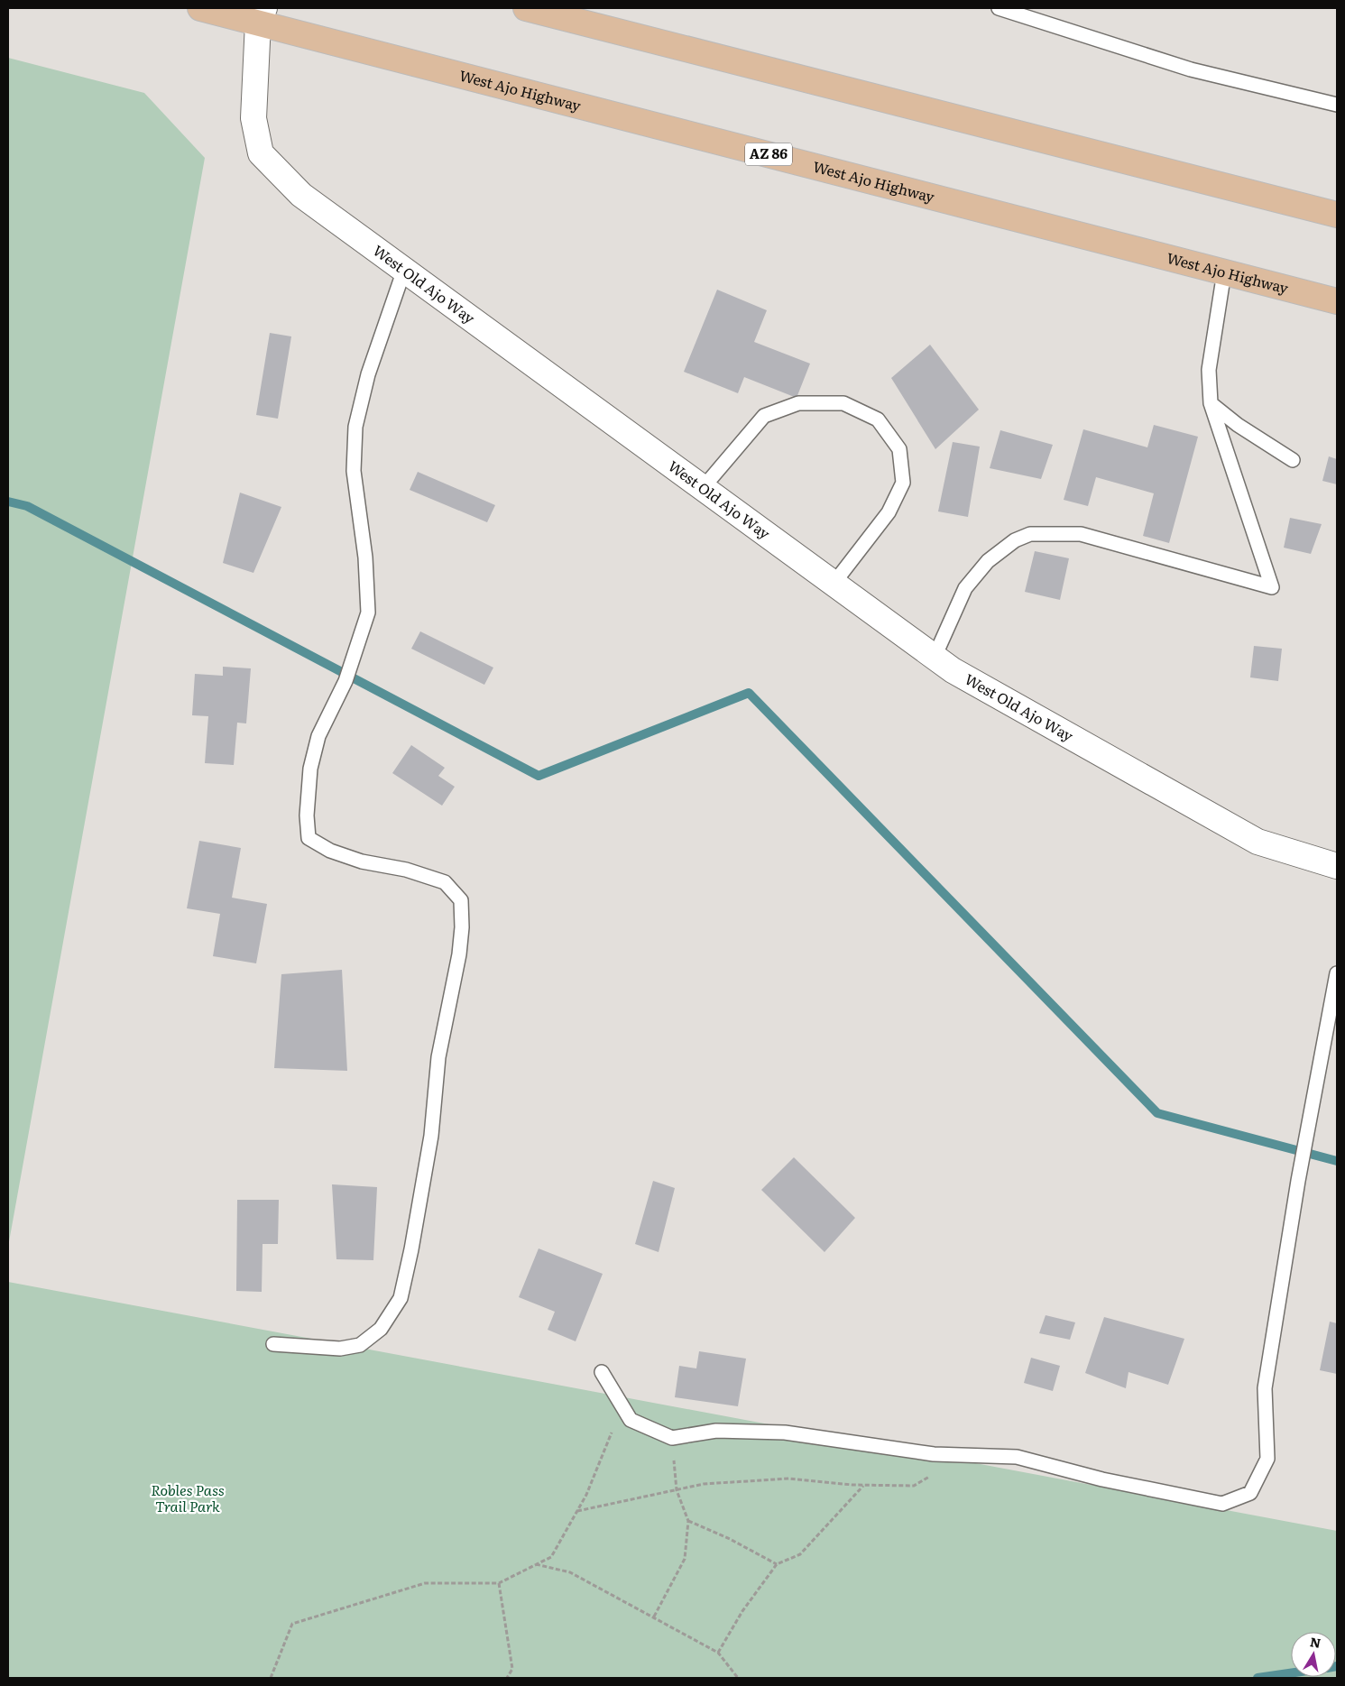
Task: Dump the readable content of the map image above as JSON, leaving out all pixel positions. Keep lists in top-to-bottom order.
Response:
{
  "streets": {
    "main road": ["West Ajo Highway", "AZ 86"],
    "street": ["West Old Ajo Way"]
  },
  "crossings": [
    ["West Ajo Highway", "West Old Ajo Way"]
  ],
  "parks": ["Robles Pass Trail Park"],
  "north": "top"
}
